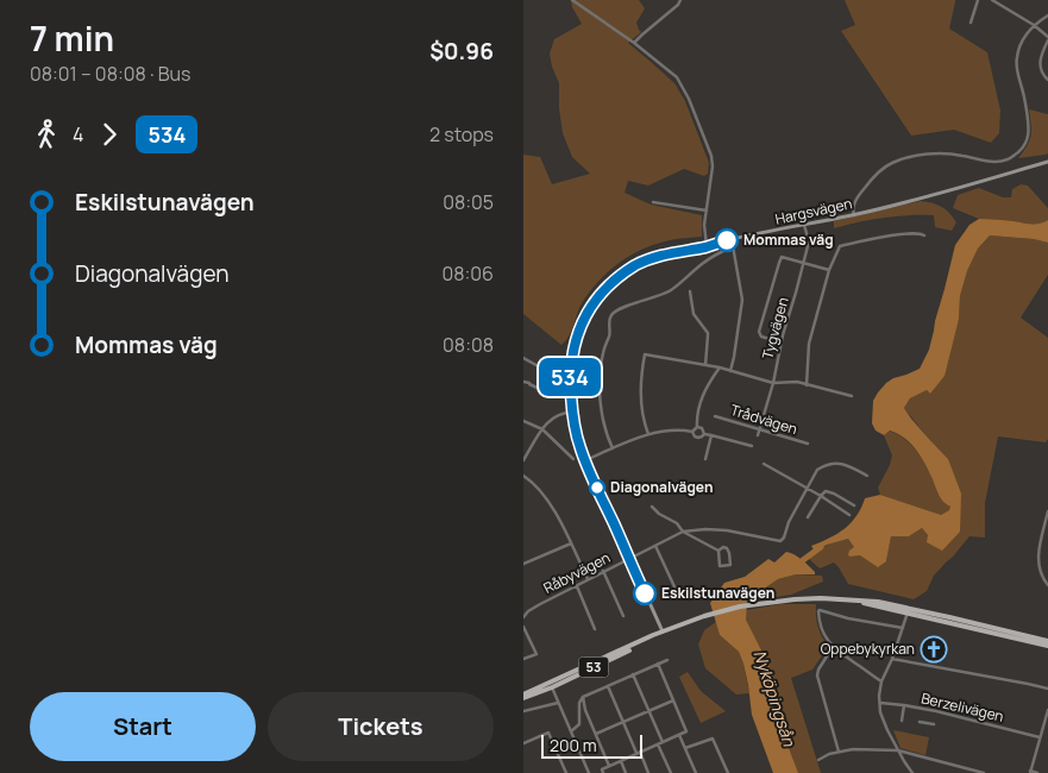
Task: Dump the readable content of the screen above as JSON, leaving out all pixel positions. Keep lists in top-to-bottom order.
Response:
{
  "streets": {
    "main road": ["53"],
    "street": [
      "Hargsvägen",
      "Tygvägen",
      "Trådvägen",
      "Råbyvägen",
      "Berzelivägen"
    ]
  },
  "crossings": [
    ["Hargsvägen", "Tygvägen"],
    ["Hargsvägen", "Råbyvägen"],
    ["Hargsvägen", "53"],
    ["Tygvägen", "Trådvägen"]
  ],
  "water": ["Nyköpingsån"],
  "places": {
    "other": ["Mommas väg", "Diagonalvägen", "Eskilstunavägen"],
    "church": ["Oppebykyrkan"]
  },
  "lines": ["bus line 534"],
  "scale_bar": "200 m",
  "page": {
    "heading": ["7 min", "08:01 – 08:08 · Bus", "$0.96"],
    "on_map": "534",
    "legs": ["4", "534", "2 stops"],
    "list": [
      {
        "name": "Eskilstunavägen",
        "value": "08:05"
      },
      {
        "name": "Diagonalvägen",
        "value": "08:06"
      },
      {
        "name": "Mommas väg",
        "value": "08:08"
      }
    ],
    "buttons": ["Start", "Tickets"],
    "scale": "200 m"
  }
}
